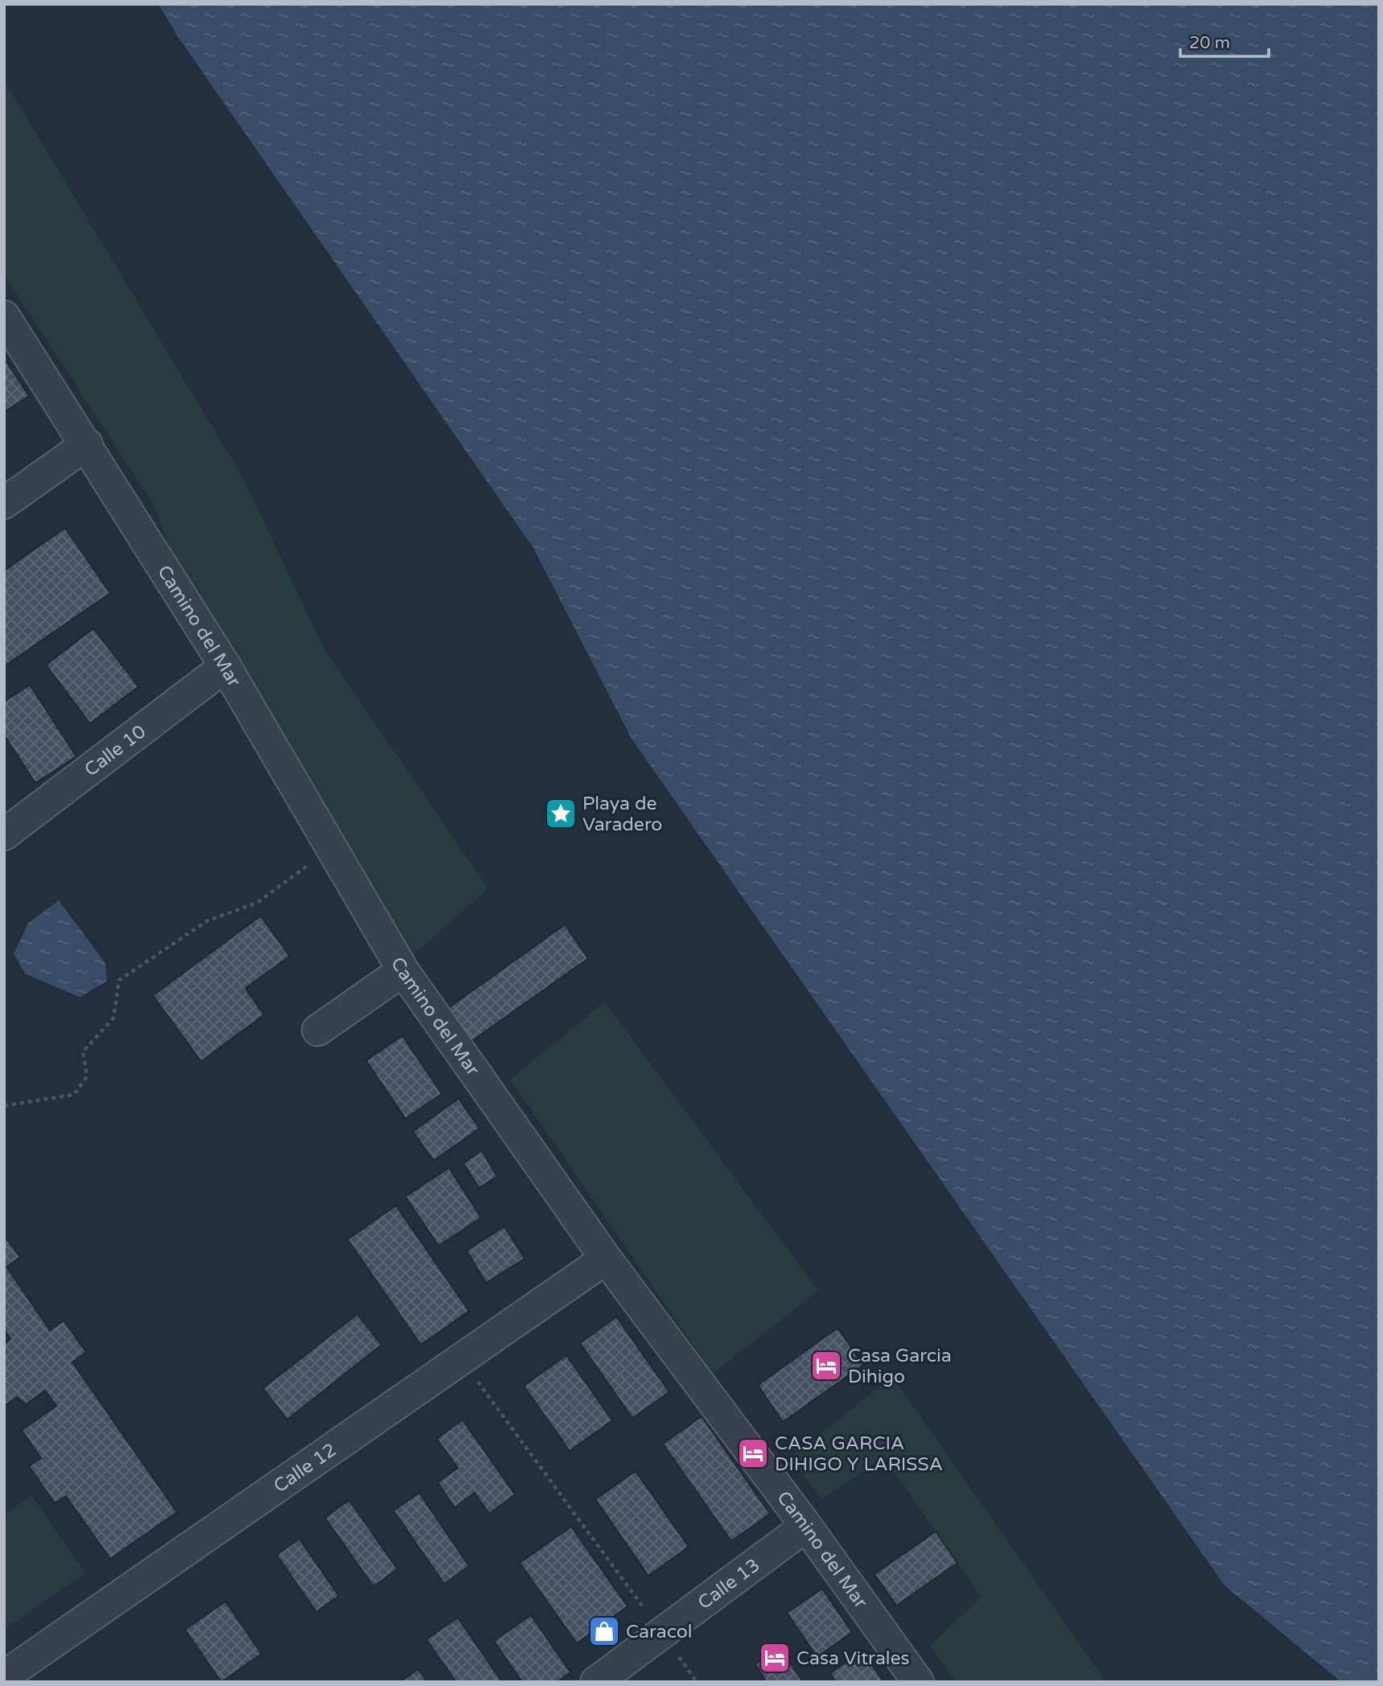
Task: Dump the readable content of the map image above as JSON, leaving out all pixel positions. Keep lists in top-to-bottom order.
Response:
{
  "streets": {
    "street": [
      "Camino del Mar",
      "Calle 10",
      "Calle 12",
      "Calle 13"
    ]
  },
  "crossings": [
    ["Camino del Mar", "Calle 10"],
    ["Camino del Mar", "Calle 12"],
    ["Camino del Mar", "Calle 13"]
  ],
  "places": {
    "place": ["Playa de Varadero"],
    "hotel": ["Casa Garcia Dihigo", "CASA GARCIA DIHIGO Y LARISSA", "Casa Vitrales"],
    "shop": ["Caracol"]
  },
  "scale_bar": "20 m"
}
